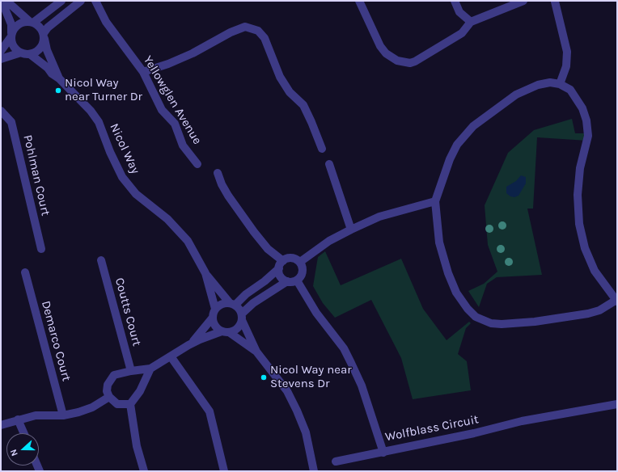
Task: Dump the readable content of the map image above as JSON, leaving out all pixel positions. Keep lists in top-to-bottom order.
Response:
{
  "streets": {
    "street": [
      "Yellowglen Avenue",
      "Nicol Way",
      "Pohlman Court",
      "Coutts Court",
      "Demarco Court",
      "Wolfblass Circuit"
    ]
  },
  "places": ["Nicol Way near Turner Dr", "Nicol Way near Stevens Dr"],
  "north": "left"
}
